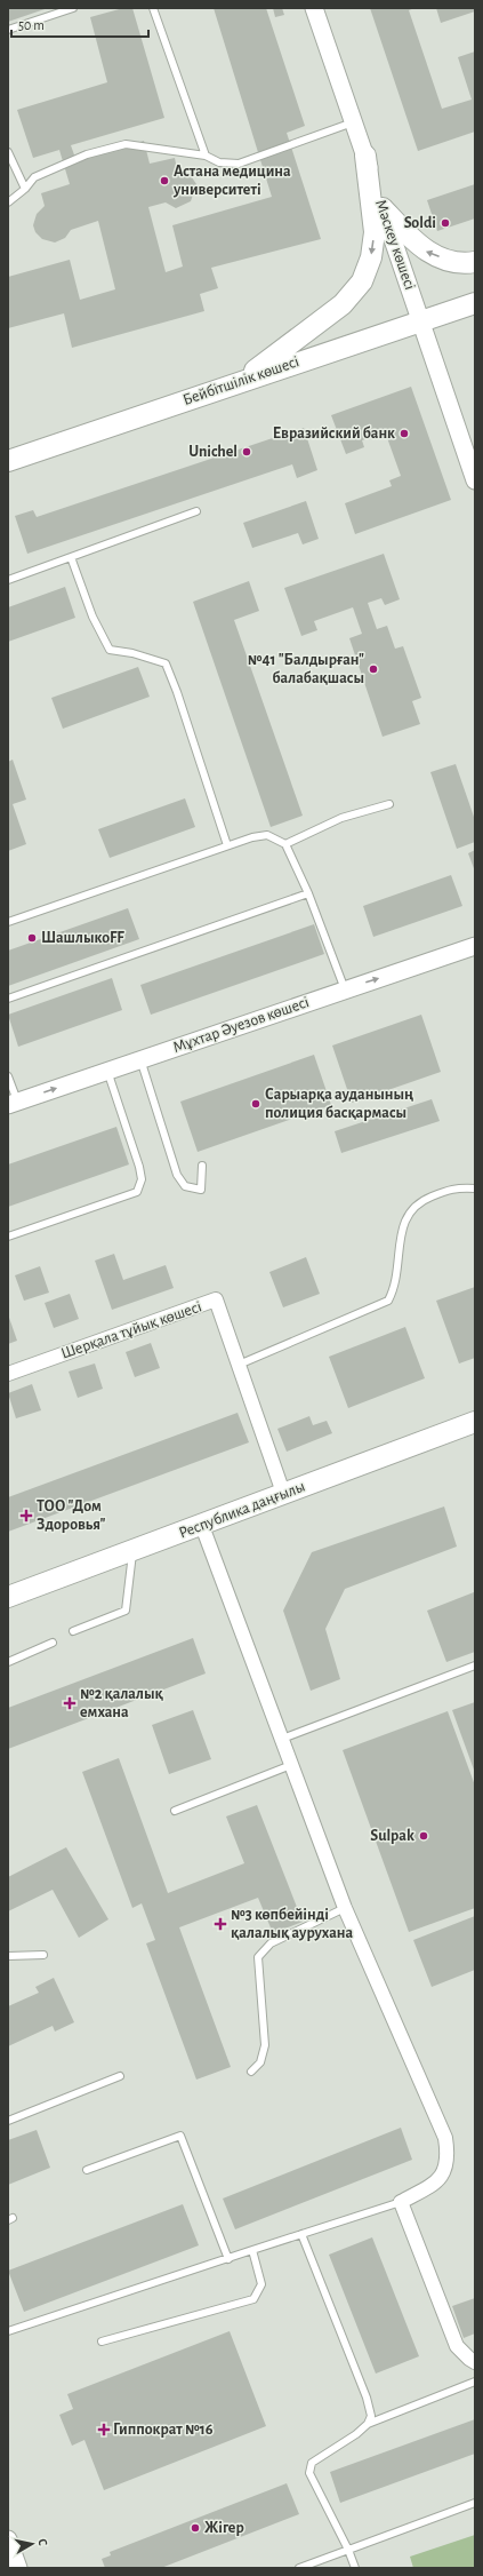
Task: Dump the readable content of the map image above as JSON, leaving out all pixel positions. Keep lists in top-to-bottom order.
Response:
{
  "streets": {
    "main road": ["Бейбітшілік көшесі", "Республика даңғылы"],
    "street": ["Мәскеу көшесі", "Мұхтар Әуезов көшесі", "Шерқала тұйық көшесі"]
  },
  "crossings": [
    ["Мәскеу көшесі", "Бейбітшілік көшесі"],
    ["Шерқала тұйық көшесі", "Республика даңғылы"]
  ],
  "one_way": ["Мұхтар Әуезов көшесі"],
  "places": {
    "other": [
      "Астана медицина университеті",
      "Soldi",
      "Евразийский банк",
      "Unichel",
      "№41 \"Балдырған\" балабақшасы",
      "ШашлыкoFF",
      "Сарыарқа ауданының полиция басқармасы",
      "Sulpak",
      "Жiгер"
    ],
    "health": [
      "ТОО \"Дом Здоровья\"",
      "№2 қалалық емхана",
      "№3 көпбейінді қалалық аурухана",
      "Гиппократ №16"
    ]
  },
  "scale_bar": "50 m",
  "north": "right"
}
